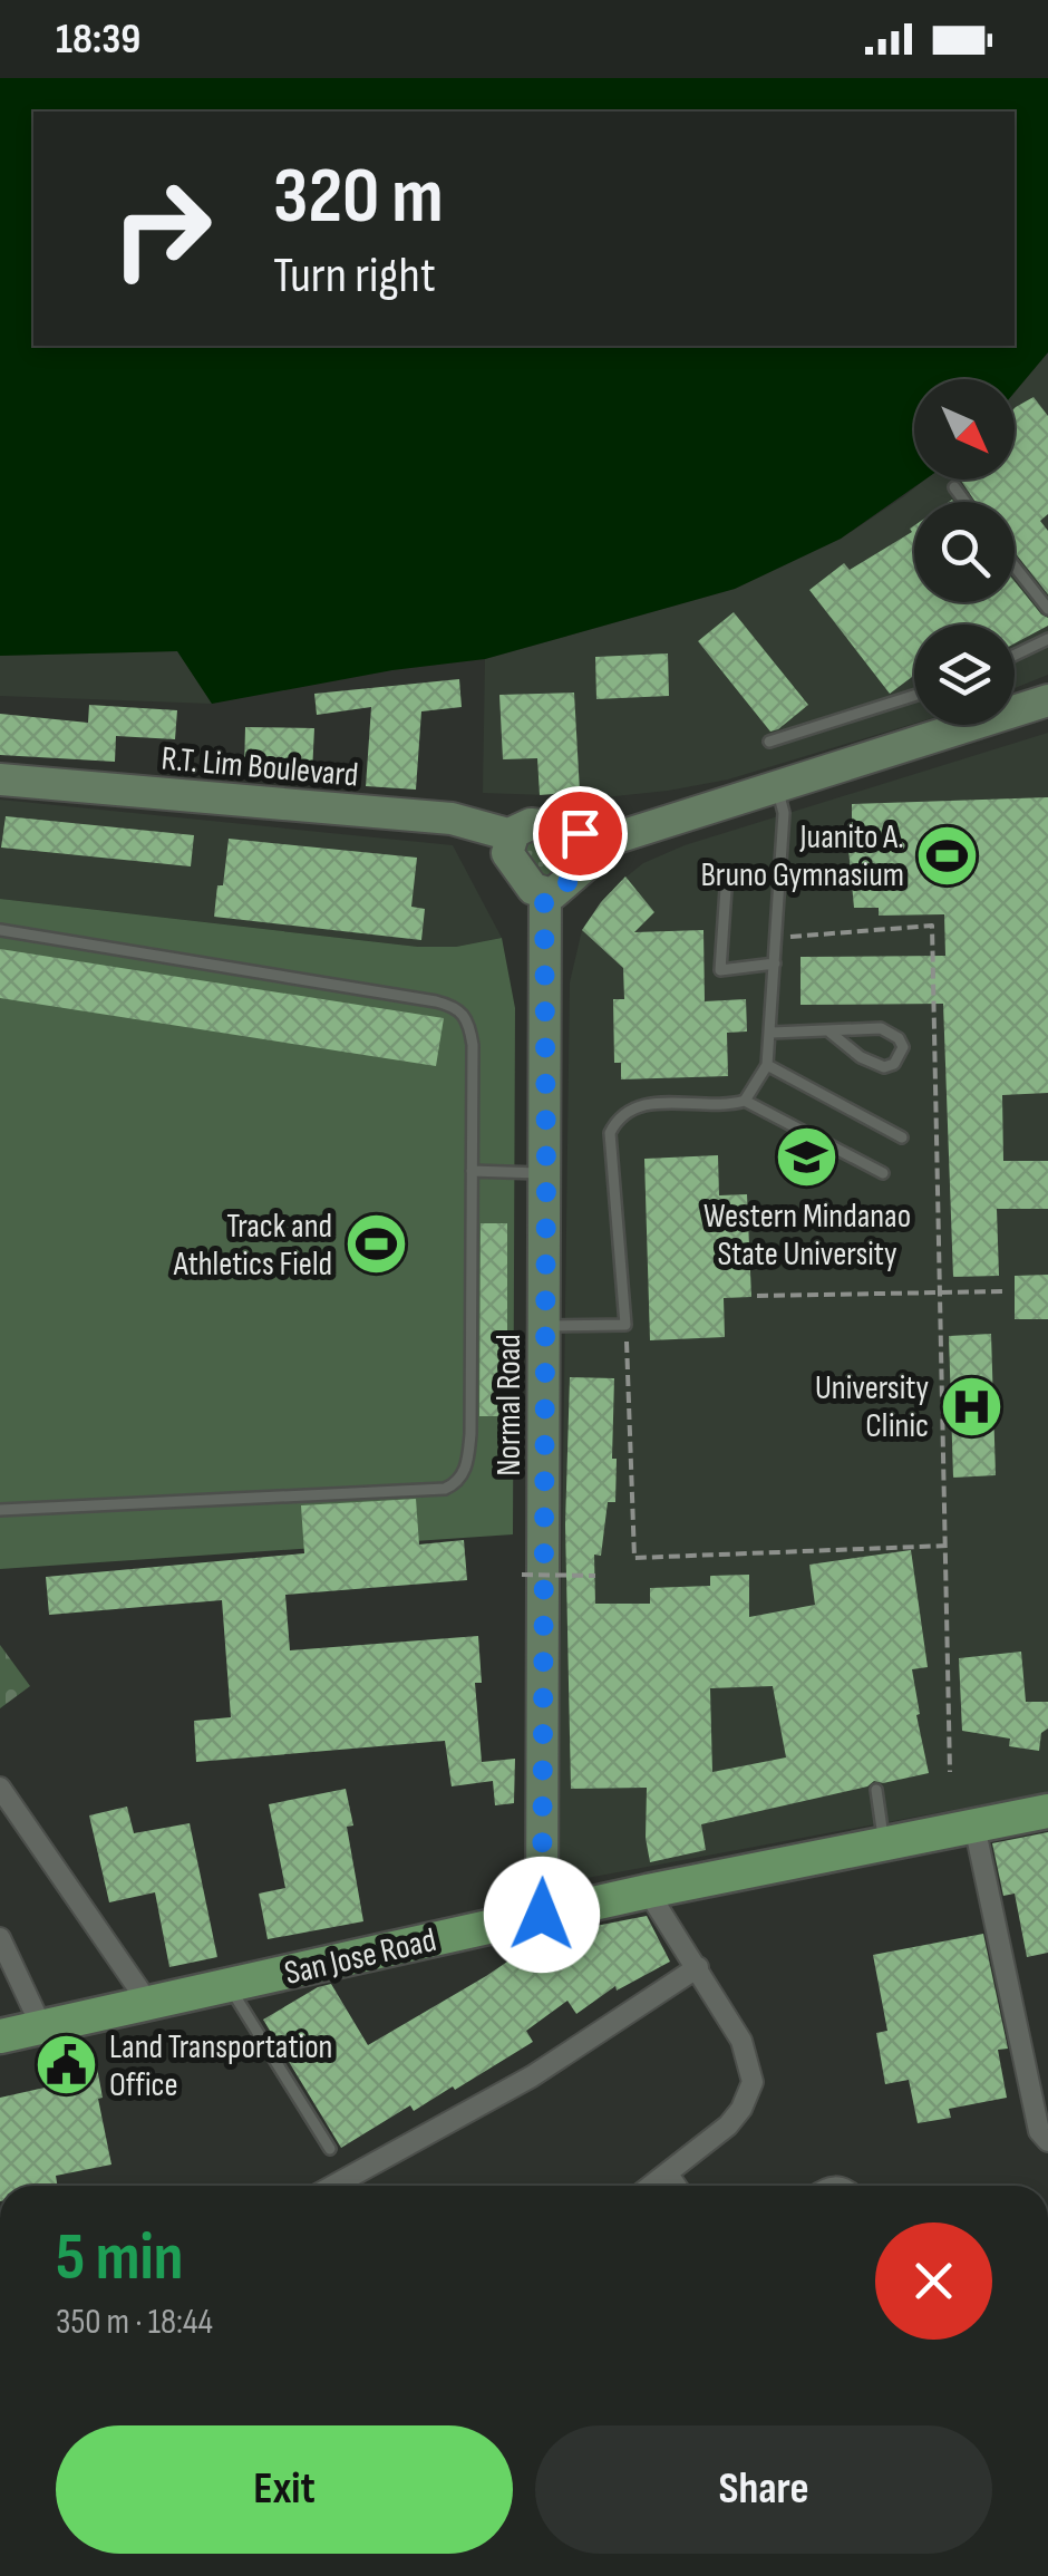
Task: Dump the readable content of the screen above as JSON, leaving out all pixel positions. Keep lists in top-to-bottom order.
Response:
{
  "streets": {
    "main road": ["R.T. Lim Boulevard", "Normal Road", "San Jose Road"]
  },
  "crossings": [
    ["R.T. Lim Boulevard", "Normal Road"],
    ["Normal Road", "San Jose Road"]
  ],
  "places": {
    "sports": ["Juanito A. Bruno Gymnasium", "Track and Athletics Field"],
    "school or university": ["Western Mindanao State University"],
    "hospital": ["University Clinic"],
    "public building": ["Land Transportation Office"]
  },
  "north": "bottom right",
  "page": {
    "status": "18:39",
    "turn": ["320 m", "Turn right"],
    "heading": ["5 min", "350 m · 18:44"],
    "buttons": ["Exit", "Share"]
  }
}
